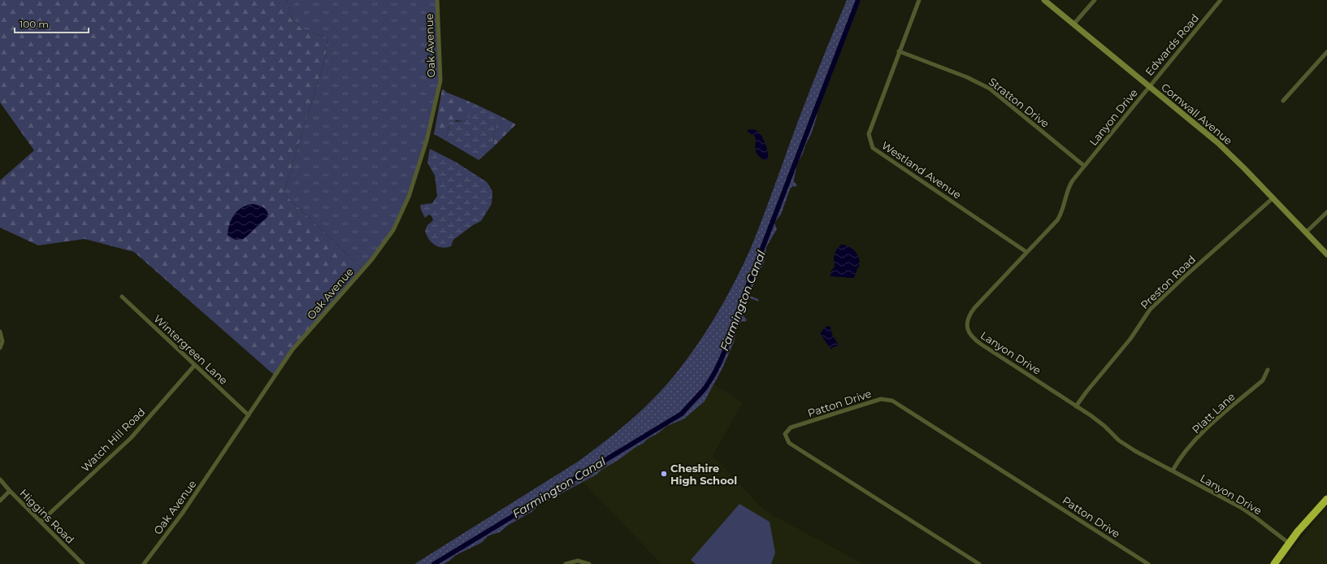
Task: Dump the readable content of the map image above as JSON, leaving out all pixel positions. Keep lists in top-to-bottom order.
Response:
{
  "streets": {
    "street": [
      "Edwards Road",
      "Oak Avenue",
      "Stratton Drive",
      "Cornwall Avenue",
      "Lanyon Drive",
      "Westland Avenue",
      "Preston Road",
      "Wintergreen Lane",
      "Patton Drive",
      "Platt Lane",
      "Watch Hill Road",
      "Higgins Road"
    ]
  },
  "crossings": [
    ["Edwards Road", "Cornwall Avenue"],
    ["Edwards Road", "Lanyon Drive"],
    ["Oak Avenue", "Wintergreen Lane"],
    ["Stratton Drive", "Lanyon Drive"],
    ["Stratton Drive", "Westland Avenue"],
    ["Cornwall Avenue", "Lanyon Drive"],
    ["Cornwall Avenue", "Preston Road"],
    ["Lanyon Drive", "Westland Avenue"],
    ["Lanyon Drive", "Preston Road"],
    ["Lanyon Drive", "Platt Lane"],
    ["Wintergreen Lane", "Watch Hill Road"],
    ["Watch Hill Road", "Higgins Road"]
  ],
  "water": ["Farmington Canal"],
  "places": ["Cheshire High School"],
  "scale_bar": "100 m"
}
